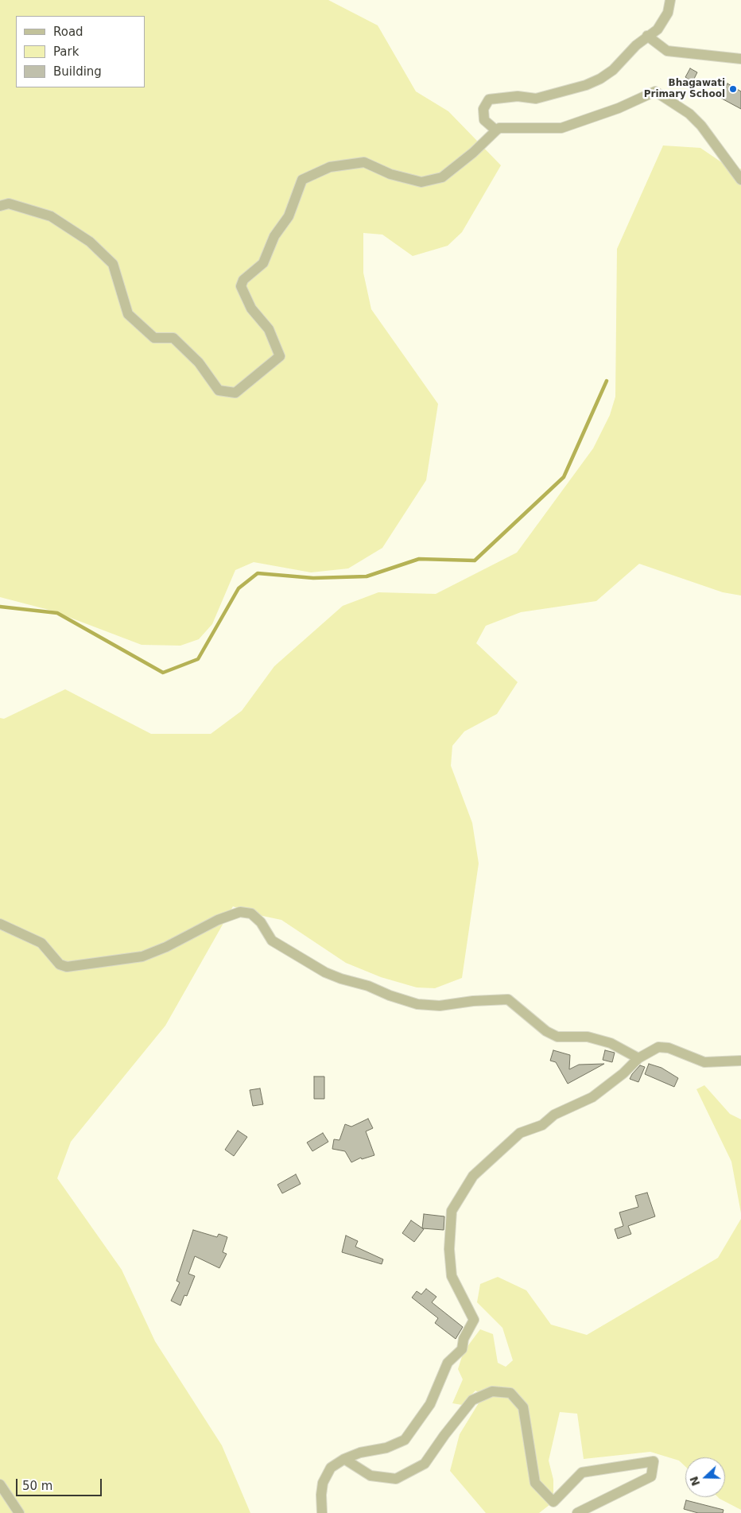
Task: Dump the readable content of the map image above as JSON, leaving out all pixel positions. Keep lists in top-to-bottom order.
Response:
{
  "places": ["Bhagawati Primary School"],
  "legend": ["Road", "Park", "Building"],
  "scale_bar": "50 m",
  "north": "left"
}
